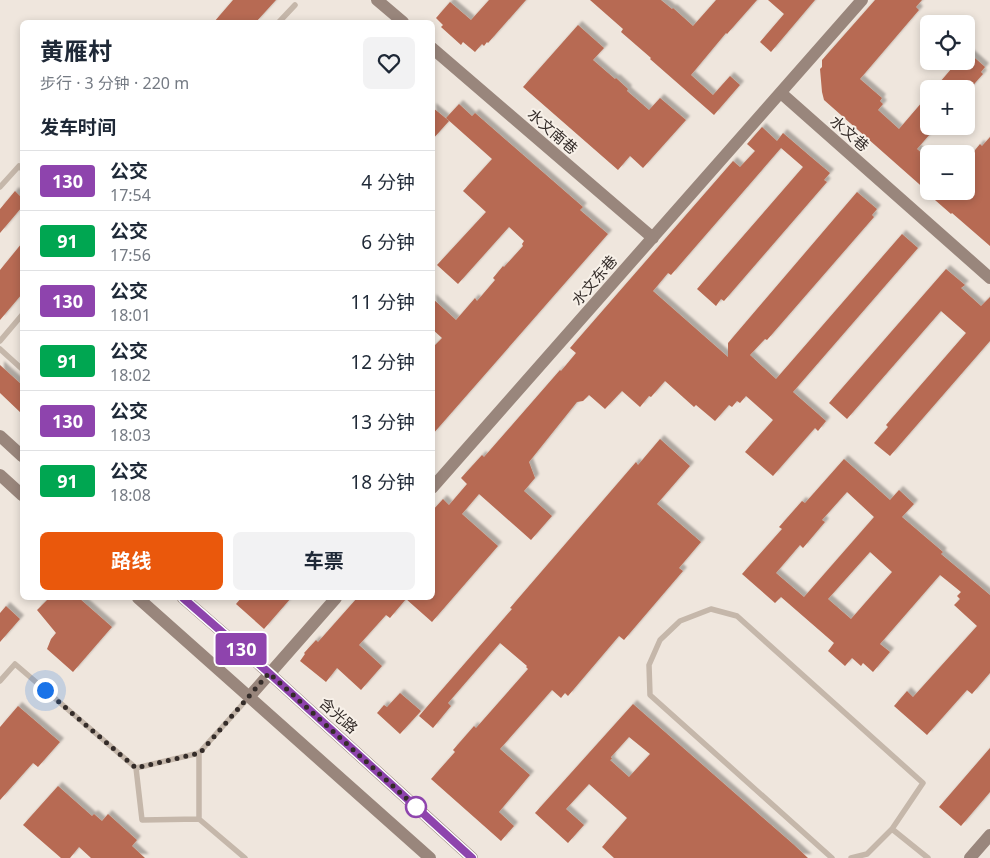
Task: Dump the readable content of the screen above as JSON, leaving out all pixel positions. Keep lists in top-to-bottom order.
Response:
{
  "streets": {
    "street": [
      "水文南巷",
      "水文巷",
      "水文东巷",
      "含光路"
    ]
  },
  "crossings": [
    ["水文南巷", "水文东巷"],
    ["水文巷", "水文东巷"]
  ],
  "lines": ["bus line 130"],
  "page": {
    "on_map": "130",
    "map_buttons": ["+", "−"],
    "heading": [
      ["黄雁村", "步行 · 3 分钟 · 220 m"],
      "发车时间"
    ],
    "list": [
      {
        "mark": "130",
        "name": "公交",
        "note": "17:54",
        "value": "4 分钟"
      },
      {
        "mark": "91",
        "name": "公交",
        "note": "17:56",
        "value": "6 分钟"
      },
      {
        "mark": "130",
        "name": "公交",
        "note": "18:01",
        "value": "11 分钟"
      },
      {
        "mark": "91",
        "name": "公交",
        "note": "18:02",
        "value": "12 分钟"
      },
      {
        "mark": "130",
        "name": "公交",
        "note": "18:03",
        "value": "13 分钟"
      },
      {
        "mark": "91",
        "name": "公交",
        "note": "18:08",
        "value": "18 分钟"
      }
    ],
    "buttons": ["路线", "车票"]
  }
}
